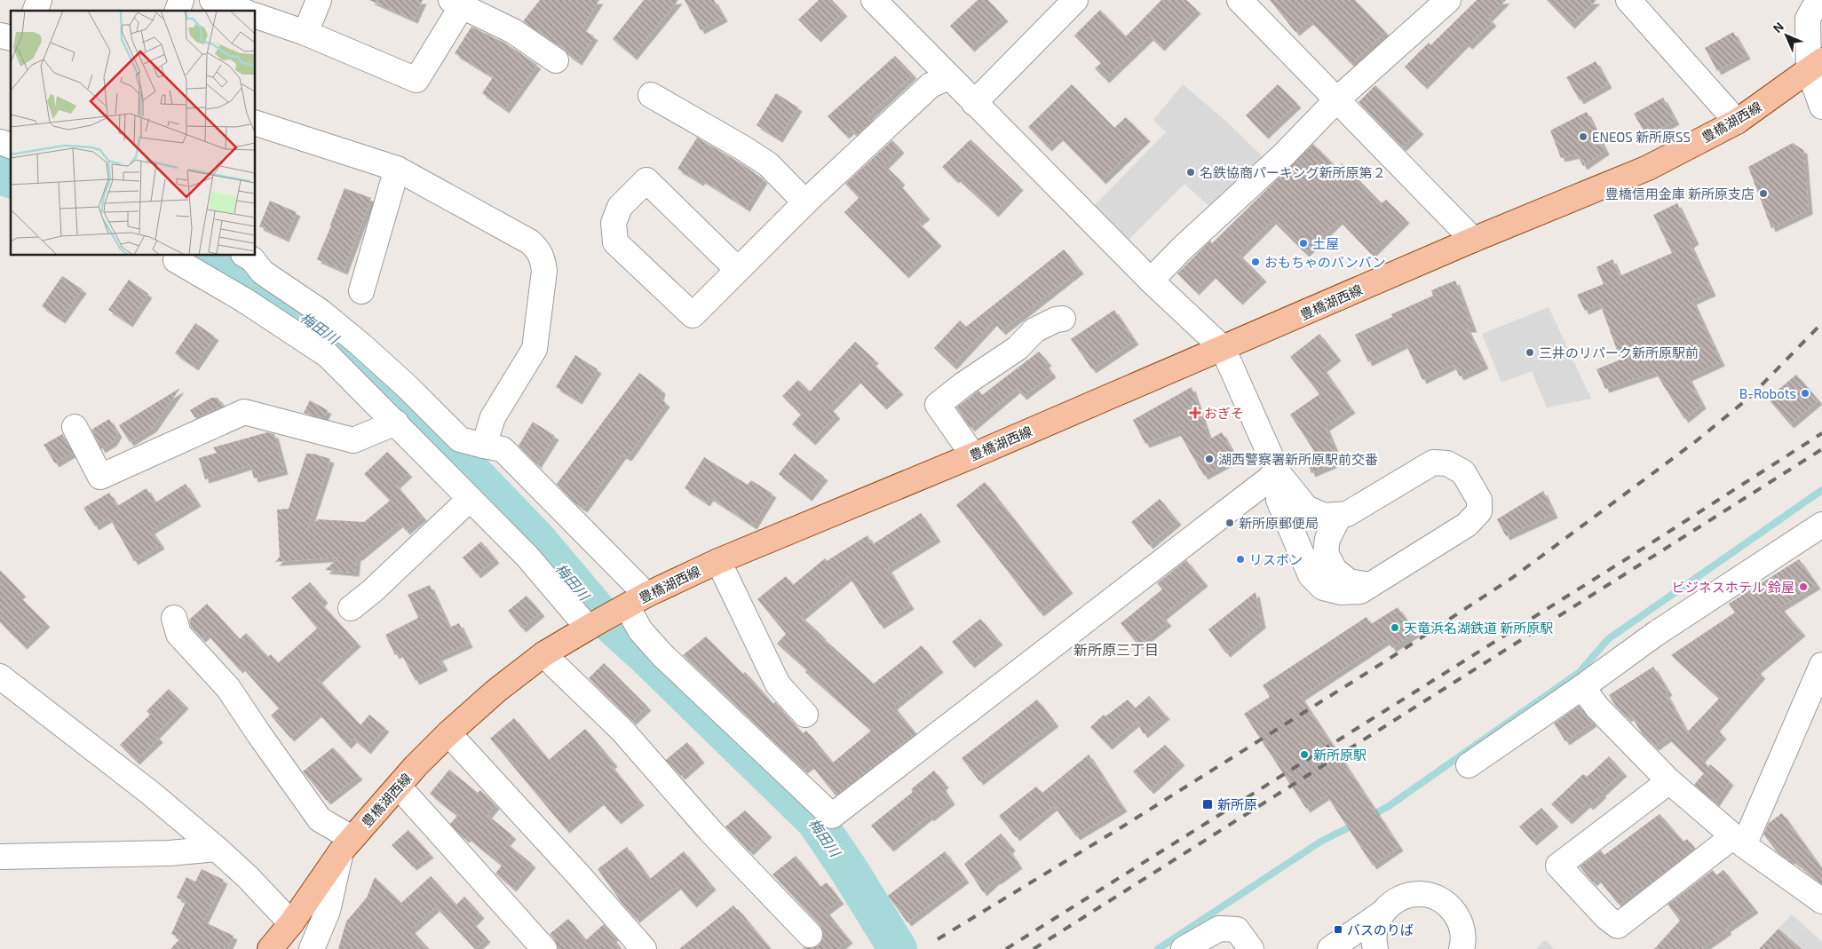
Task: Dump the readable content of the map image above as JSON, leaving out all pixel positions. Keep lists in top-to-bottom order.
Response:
{
  "streets": {
    "main road": ["豊橋湖西線"]
  },
  "districts": ["新所原三丁目"],
  "water": ["梅田川"],
  "places": {
    "other": [
      "ENEOS 新所原SS",
      "名鉄協商パーキング新所原第２",
      "豊橋信用金庫 新所原支店",
      "土屋",
      "おもちゃのバンバン",
      "三井のリパーク新所原駅前",
      "B-Robots",
      "湖西警察署新所原駅前交番",
      "新所原郵便局",
      "リスボン",
      "ビジネスホテル 鈴屋",
      "天竜浜名湖鉄道 新所原駅",
      "新所原駅"
    ],
    "health": ["おぎそ"],
    "transit": ["新所原", "バスのりば"]
  },
  "north": "top left"
}
